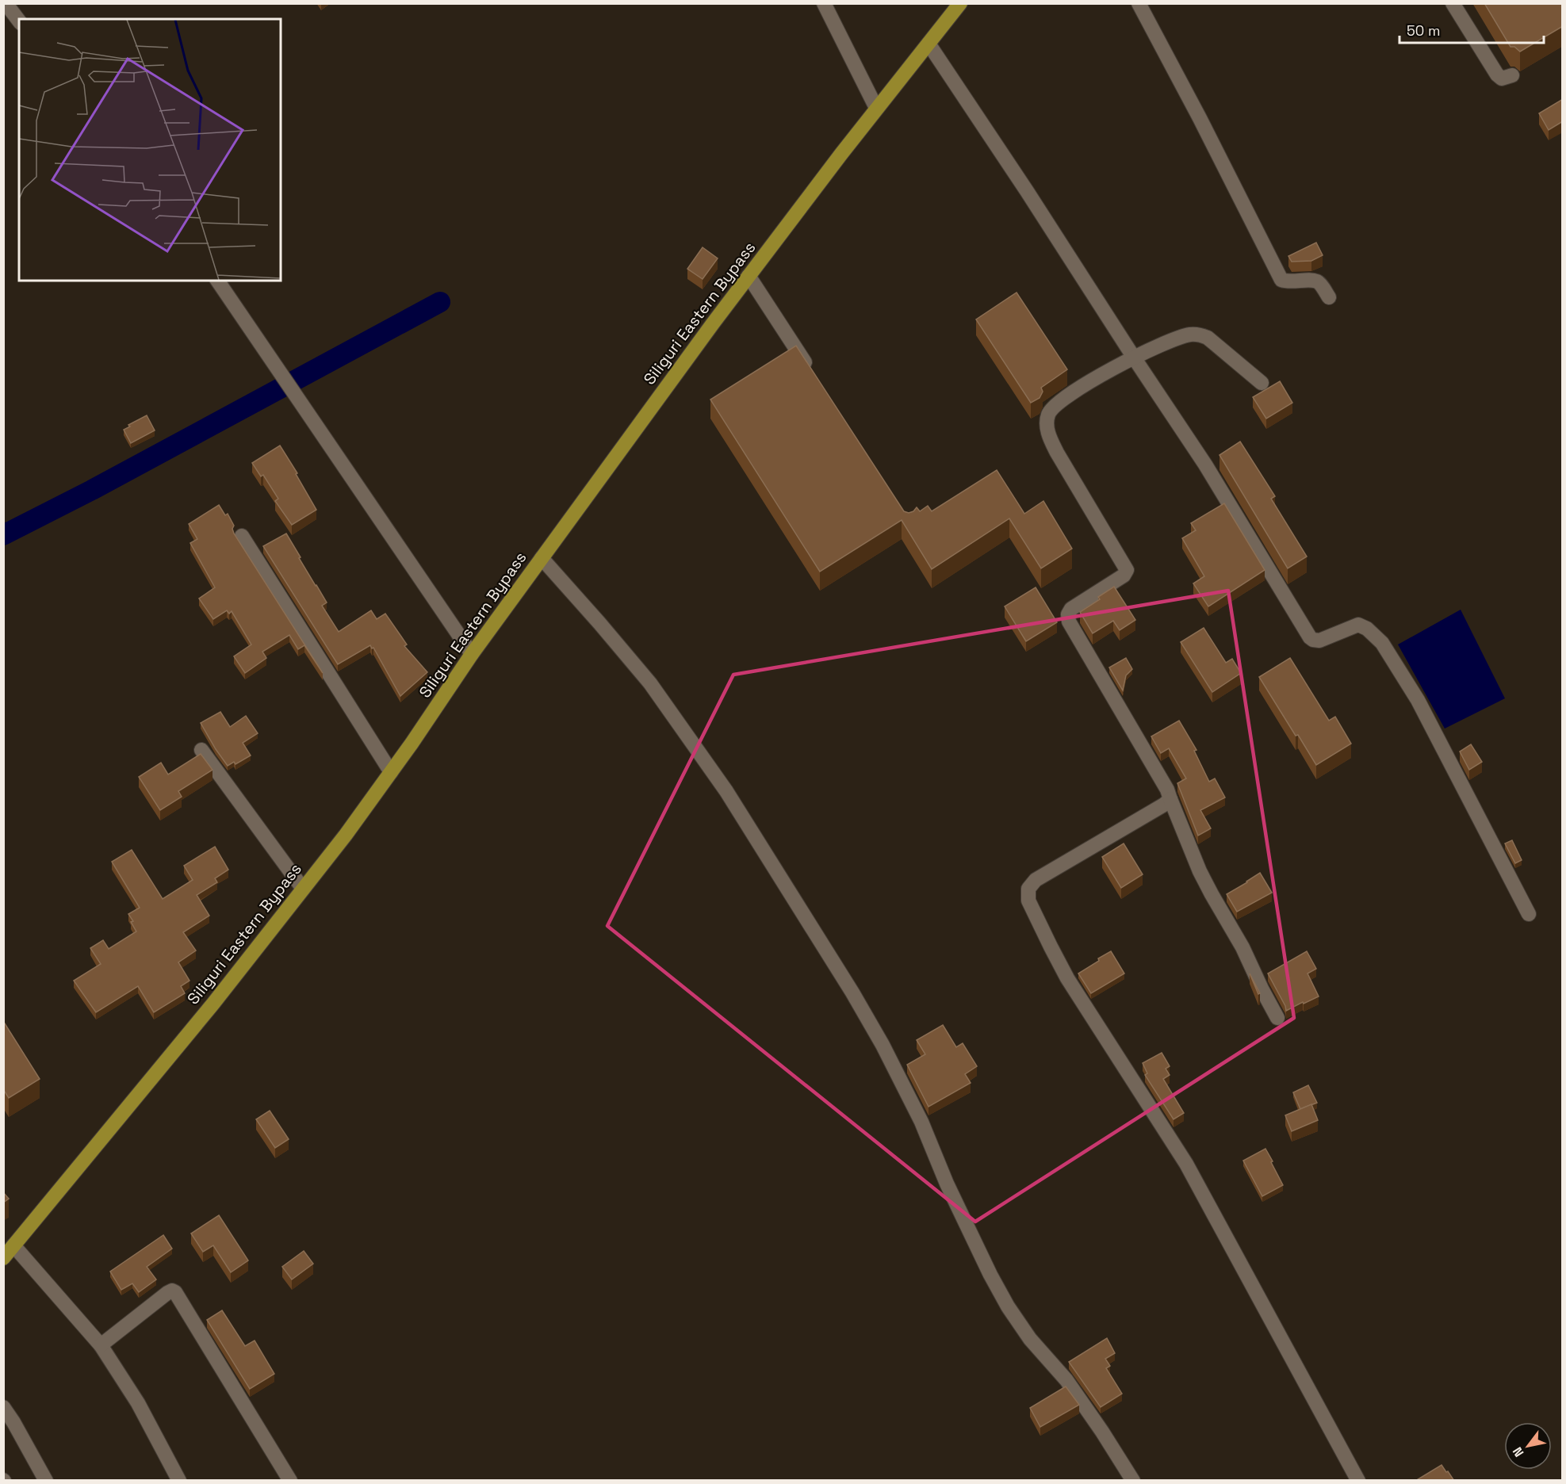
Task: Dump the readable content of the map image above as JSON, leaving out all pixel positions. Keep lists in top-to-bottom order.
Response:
{
  "streets": {
    "main road": ["Siliguri Eastern Bypass"]
  },
  "scale_bar": "50 m",
  "north": "bottom left"
}
